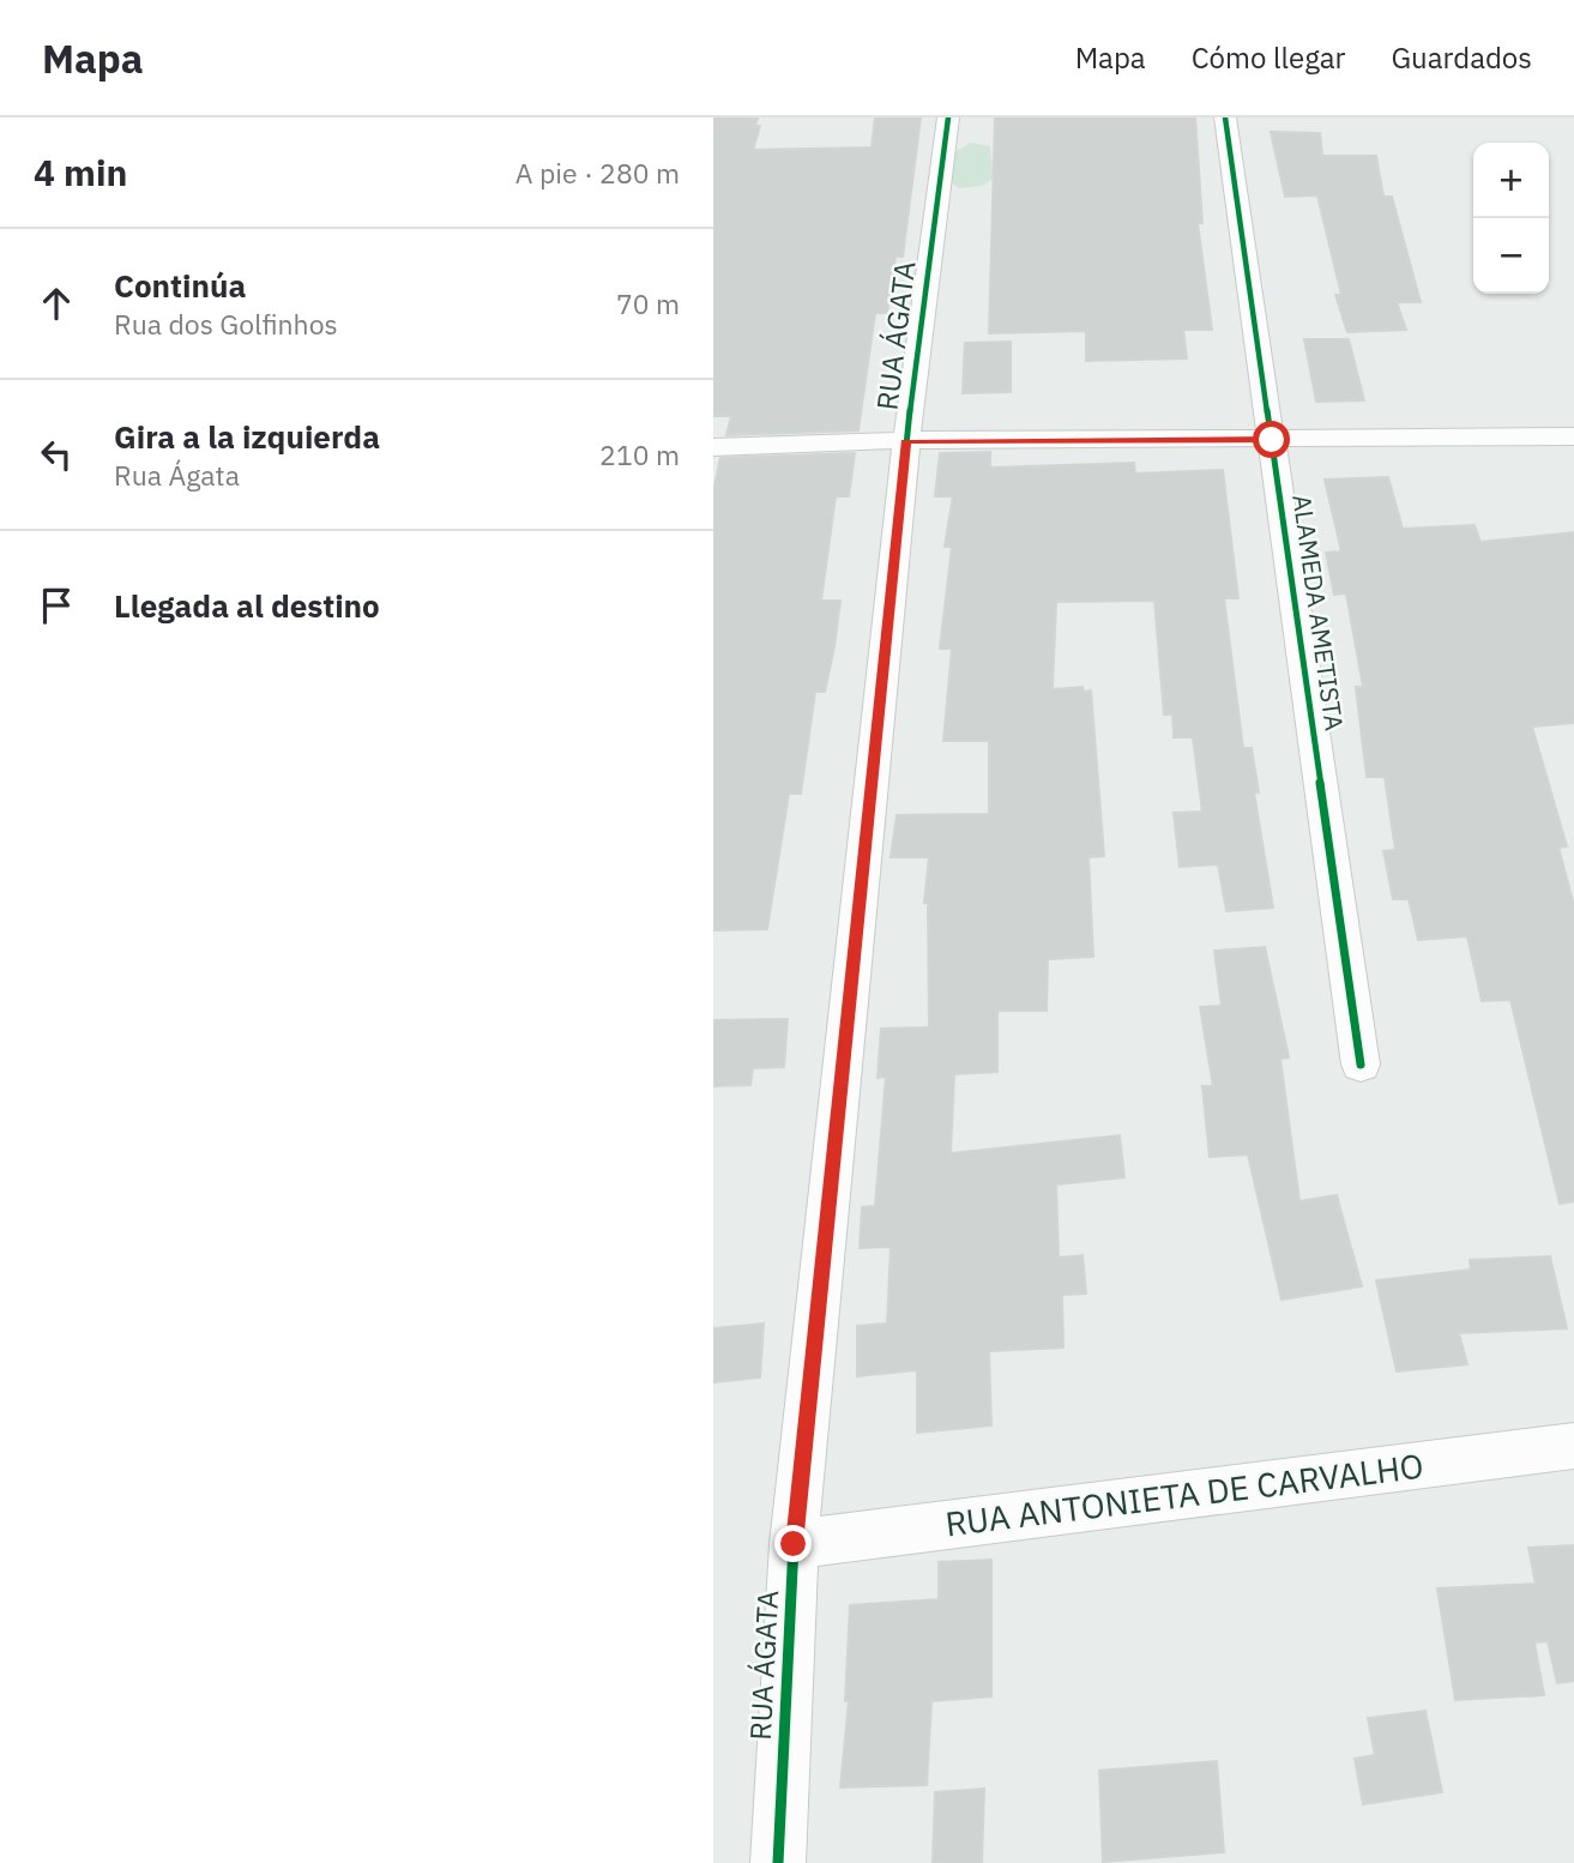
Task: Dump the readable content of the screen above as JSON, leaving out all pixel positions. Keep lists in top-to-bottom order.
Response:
{
  "streets": {
    "street": ["RUA ÁGATA", "ALAMEDA AMETISTA", "RUA ANTONIETA DE CARVALHO"]
  },
  "crossings": [
    ["RUA ÁGATA", "RUA ANTONIETA DE CARVALHO"]
  ],
  "page": {
    "header": "Mapa",
    "nav": ["Mapa", "Cómo llegar", "Guardados"],
    "heading": ["4 min", "A pie · 280 m"],
    "map_buttons": ["+", "−"],
    "list": [
      ["Continúa", "Rua dos Golfinhos", "70 m"],
      ["Gira a la izquierda", "Rua Ágata", "210 m"],
      "Llegada al destino"
    ]
  }
}
